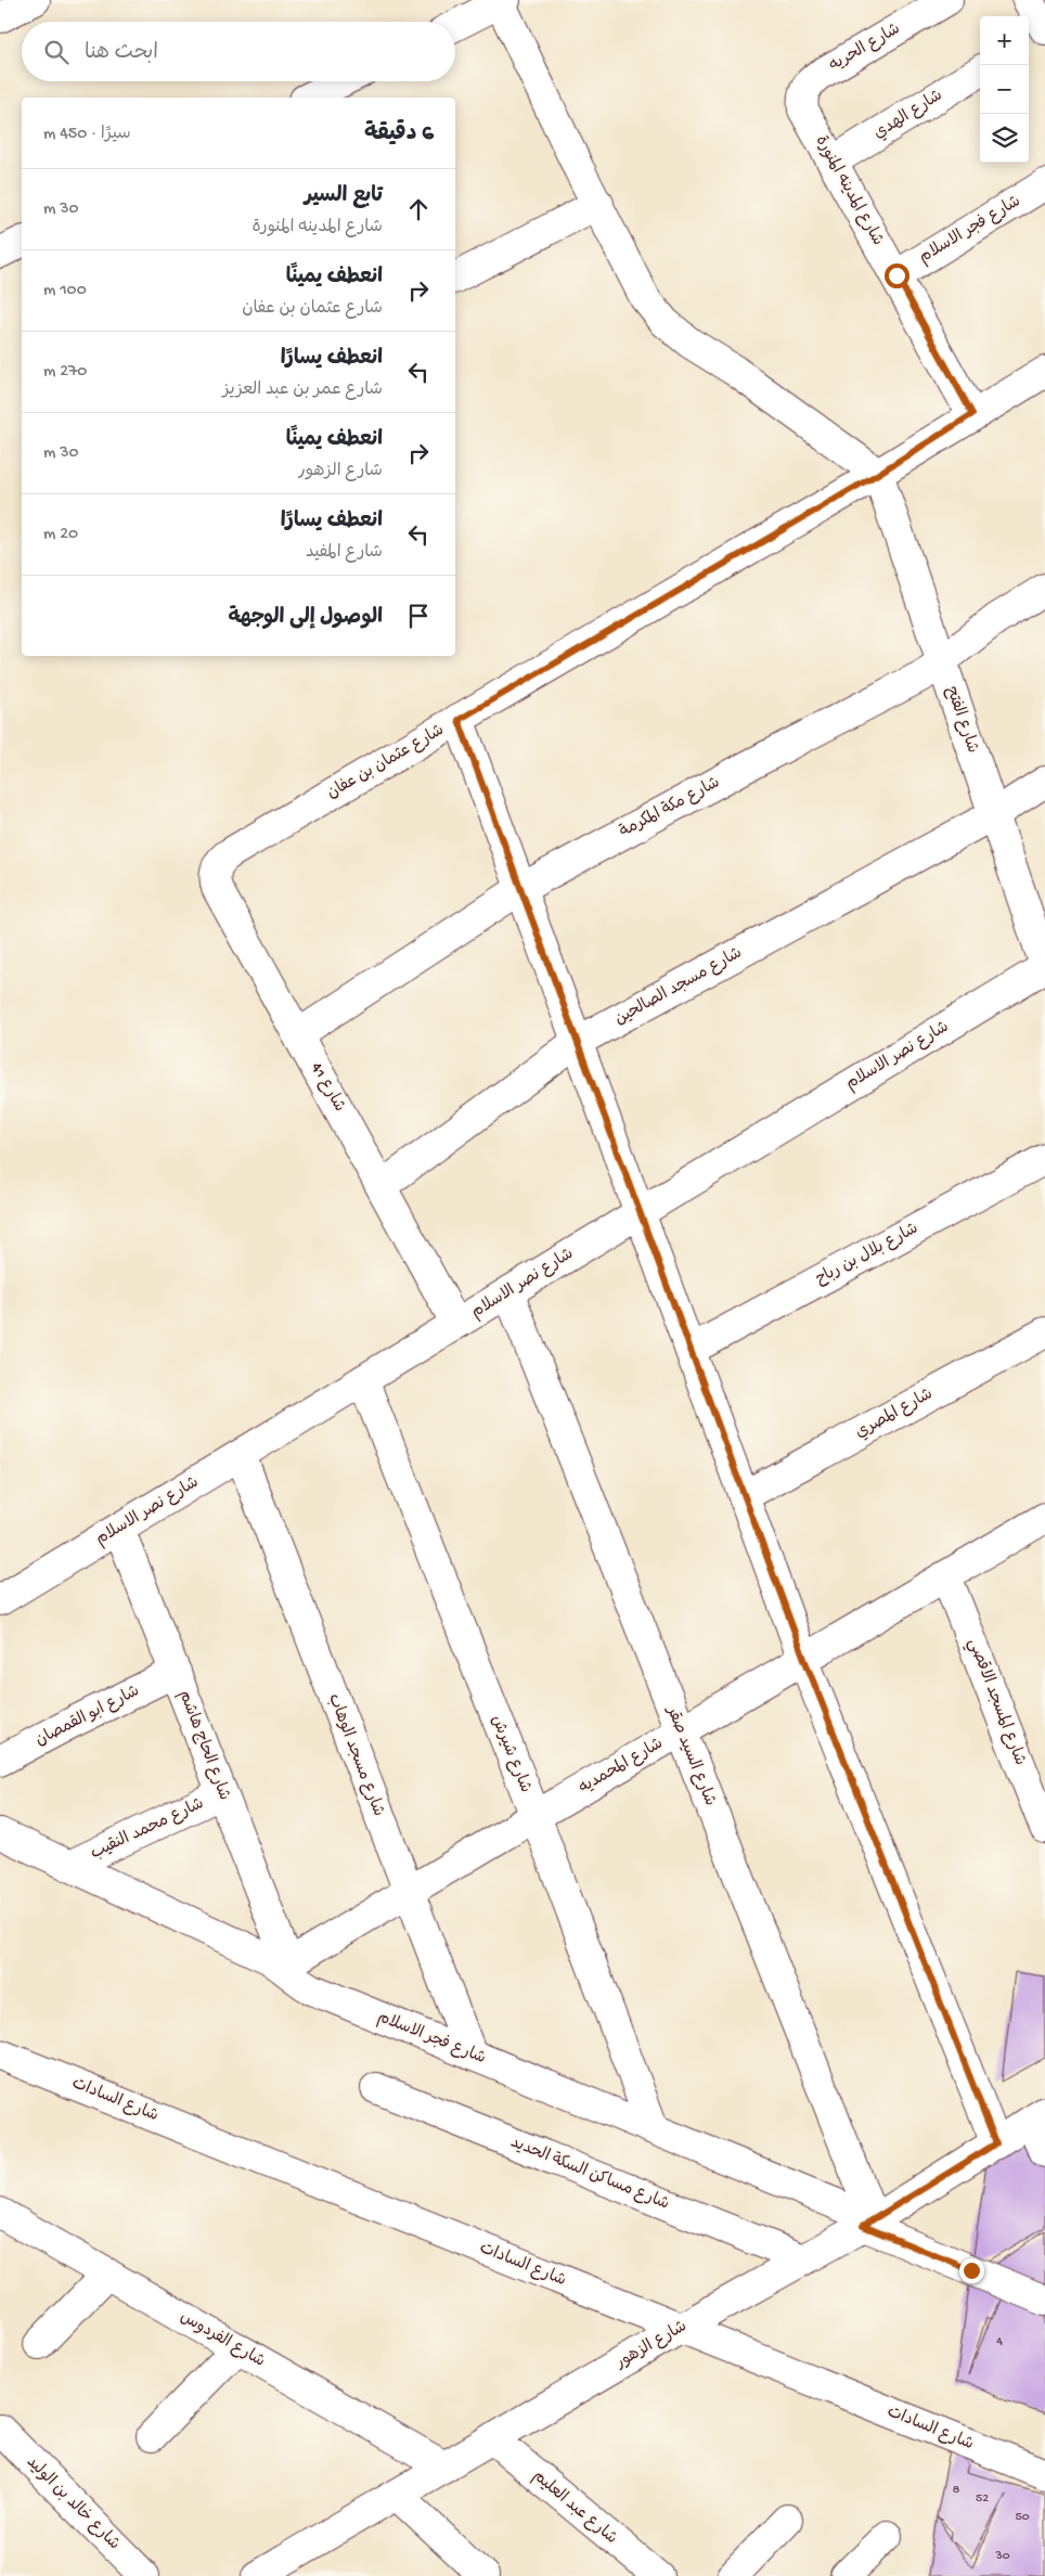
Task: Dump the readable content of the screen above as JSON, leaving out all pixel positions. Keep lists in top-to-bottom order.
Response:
{
  "streets": {
    "street": [
      "شارع الحريه",
      "شارع الهدي",
      "شارع المدينه المنورة",
      "شارع فجر الاسلام",
      "شارع الفتح",
      "شارع عثمان بن عفان",
      "شارع مكة المكرمة",
      "شارع مسجد الصالحين",
      "شارع نصر الاسلام",
      "شارع 41",
      "شارع بلال بن رباح",
      "شارع المصري",
      "شارع المسجد الاقصي",
      "شارع ابو القمصان",
      "شارع الحاج هاشم",
      "شارع شيرش",
      "شارع مسجد الوهاب",
      "شارع السيد صقر",
      "شارع المحمديه",
      "شارع محمد النقيب",
      "شارع السادات",
      "شارع مساكن السكة الحديد",
      "شارع الفردوس",
      "شارع الزهور",
      "شارع خالد بن الوليد",
      "شارع عبد العليم"
    ]
  },
  "crossings": [
    ["شارع الحريه", "شارع المدينه المنورة"],
    ["شارع الهدي", "شارع المدينه المنورة"],
    ["شارع المدينه المنورة", "شارع فجر الاسلام"],
    ["شارع المدينه المنورة", "شارع عثمان بن عفان"],
    ["شارع فجر الاسلام", "شارع الحاج هاشم"],
    ["شارع فجر الاسلام", "شارع شيرش"],
    ["شارع فجر الاسلام", "شارع مسجد الوهاب"],
    ["شارع فجر الاسلام", "شارع السيد صقر"],
    ["شارع فجر الاسلام", "شارع المحمديه"],
    ["شارع فجر الاسلام", "شارع محمد النقيب"],
    ["شارع فجر الاسلام", "شارع الزهور"],
    ["شارع الفتح", "شارع عثمان بن عفان"],
    ["شارع الفتح", "شارع مكة المكرمة"],
    ["شارع الفتح", "شارع مسجد الصالحين"],
    ["شارع الفتح", "شارع نصر الاسلام"],
    ["شارع عثمان بن عفان", "شارع 41"],
    ["شارع مكة المكرمة", "شارع 41"],
    ["شارع مسجد الصالحين", "شارع 41"],
    ["شارع نصر الاسلام", "شارع 41"],
    ["شارع نصر الاسلام", "شارع الحاج هاشم"],
    ["شارع نصر الاسلام", "شارع شيرش"],
    ["شارع نصر الاسلام", "شارع مسجد الوهاب"],
    ["شارع نصر الاسلام", "شارع السيد صقر"],
    ["شارع المسجد الاقصي", "شارع المحمديه"],
    ["شارع ابو القمصان", "شارع الحاج هاشم"],
    ["شارع الحاج هاشم", "شارع المحمديه"],
    ["شارع الحاج هاشم", "شارع محمد النقيب"],
    ["شارع شيرش", "شارع المحمديه"],
    ["شارع مسجد الوهاب", "شارع المحمديه"],
    ["شارع السيد صقر", "شارع المحمديه"],
    ["شارع السيد صقر", "شارع الزهور"],
    ["شارع السادات", "شارع الزهور"],
    ["شارع مساكن السكة الحديد", "شارع الزهور"],
    ["شارع الفردوس", "شارع الزهور"],
    ["شارع الزهور", "شارع عبد العليم"]
  ],
  "house_numbers": [
    "4",
    "8",
    "52",
    "50",
    "30"
  ],
  "page": {
    "map_buttons": ["+", "−"],
    "search": "ابحث هنا",
    "heading": ["6 دقيقة", "سيرًا · 450 m"],
    "list": [
      ["تابع السير", "شارع المدينه المنورة", "30 m"],
      ["انعطف يمينًا", "شارع عثمان بن عفان", "100 m"],
      ["انعطف يسارًا", "شارع عمر بن عبد العزيز", "270 m"],
      ["انعطف يمينًا", "شارع الزهور", "30 m"],
      ["انعطف يسارًا", "شارع المفيد", "20 m"],
      "الوصول إلى الوجهة"
    ]
  }
}
